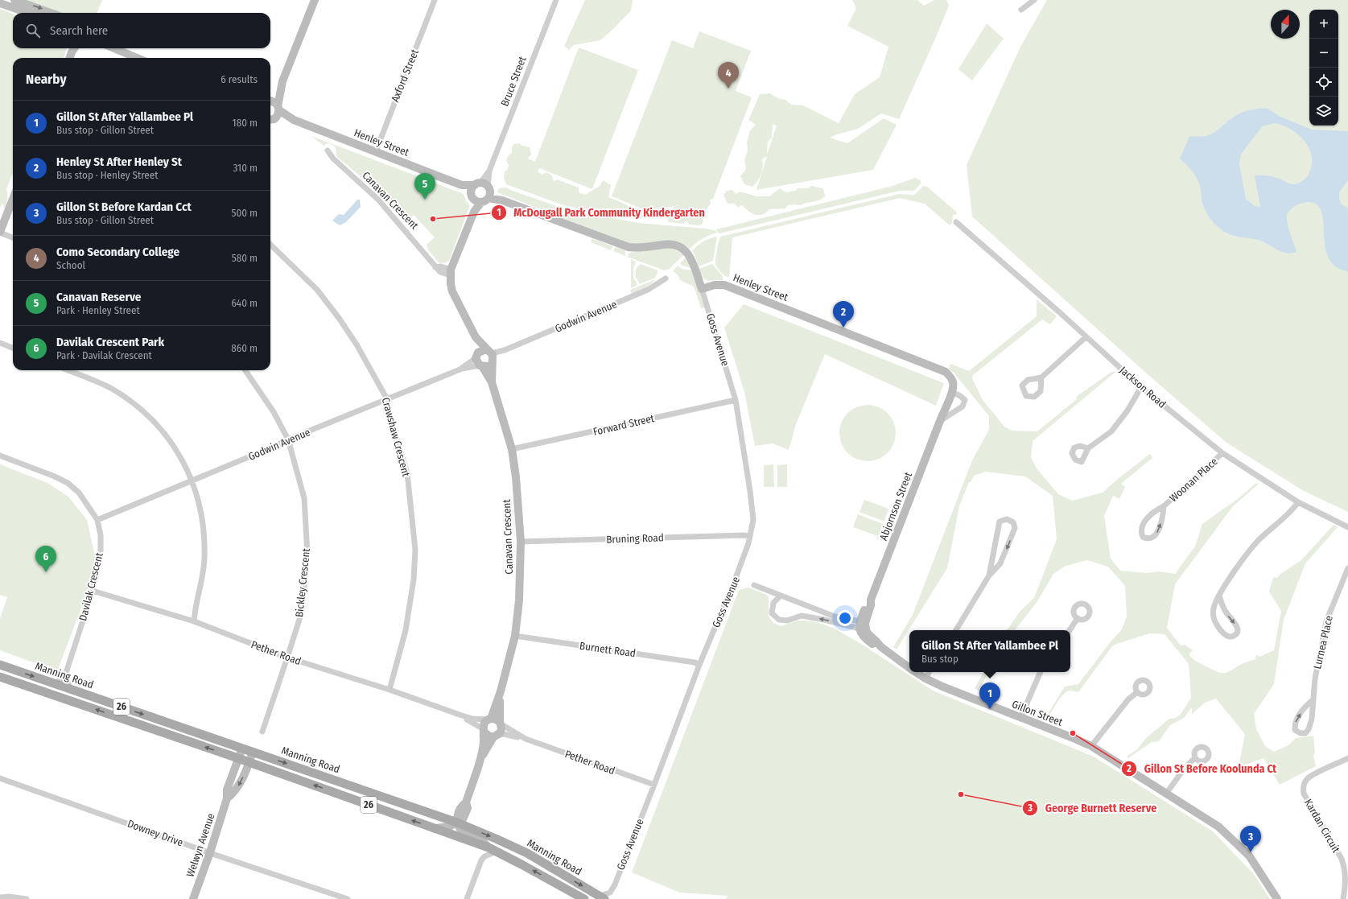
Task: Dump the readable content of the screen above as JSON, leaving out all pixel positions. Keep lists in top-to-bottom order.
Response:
{
  "streets": {
    "main road": ["Manning Road", "26"],
    "street": [
      "Axford Street",
      "Bruce Street",
      "Henley Street",
      "Canavan Crescent",
      "Godwin Avenue",
      "Goss Avenue",
      "Jackson Road",
      "Forward Street",
      "Crawshaw Crescent",
      "Woonan Place",
      "Abjornson Street",
      "Bruning Road",
      "Bickley Crescent",
      "Davilak Crescent",
      "Lurnea Place",
      "Burnett Road",
      "Pether Road",
      "Gillon Street",
      "Kardan Circuit",
      "Downey Drive",
      "Welwyn Avenue"
    ]
  },
  "crossings": [
    ["Axford Street", "Henley Street"],
    ["Bruce Street", "Henley Street"],
    ["Henley Street", "Goss Avenue"],
    ["Henley Street", "Abjornson Street"],
    ["Canavan Crescent", "Godwin Avenue"],
    ["Canavan Crescent", "Forward Street"],
    ["Canavan Crescent", "Bruning Road"],
    ["Canavan Crescent", "Burnett Road"],
    ["Canavan Crescent", "Pether Road"],
    ["Canavan Crescent", "Manning Road"],
    ["Godwin Avenue", "Crawshaw Crescent"],
    ["Godwin Avenue", "Bickley Crescent"],
    ["Godwin Avenue", "Davilak Crescent"],
    ["Goss Avenue", "Forward Street"],
    ["Goss Avenue", "Bruning Road"],
    ["Goss Avenue", "Burnett Road"],
    ["Goss Avenue", "Pether Road"],
    ["Goss Avenue", "Manning Road"],
    ["Jackson Road", "Woonan Place"],
    ["Crawshaw Crescent", "Pether Road"],
    ["Abjornson Street", "Gillon Street"],
    ["Bickley Crescent", "Pether Road"],
    ["Davilak Crescent", "Pether Road"],
    ["Manning Road", "Welwyn Avenue"],
    ["Downey Drive", "Welwyn Avenue"]
  ],
  "places": ["McDougall Park Community Kindergarten", "Gillon St Before Koolunda Ct", "George Burnett Reserve"],
  "north": "top",
  "page": {
    "map_buttons": ["+", "−"],
    "search": "Search here",
    "heading": ["Nearby", "6 results"],
    "pins": [
      "4",
      "5",
      "2",
      "6",
      "1",
      "3"
    ],
    "list": [
      {
        "mark": "1",
        "name": "Gillon St After Yallambee Pl",
        "note": "Bus stop · Gillon Street",
        "value": "180 m"
      },
      {
        "mark": "2",
        "name": "Henley St After Henley St",
        "note": "Bus stop · Henley Street",
        "value": "310 m"
      },
      {
        "mark": "3",
        "name": "Gillon St Before Kardan Cct",
        "note": "Bus stop · Gillon Street",
        "value": "500 m"
      },
      {
        "mark": "4",
        "name": "Como Secondary College",
        "note": "School",
        "value": "580 m"
      },
      {
        "mark": "5",
        "name": "Canavan Reserve",
        "note": "Park · Henley Street",
        "value": "640 m"
      },
      {
        "mark": "6",
        "name": "Davilak Crescent Park",
        "note": "Park · Davilak Crescent",
        "value": "860 m"
      }
    ],
    "popup": ["Gillon St After Yallambee Pl", "Bus stop"]
  }
}
